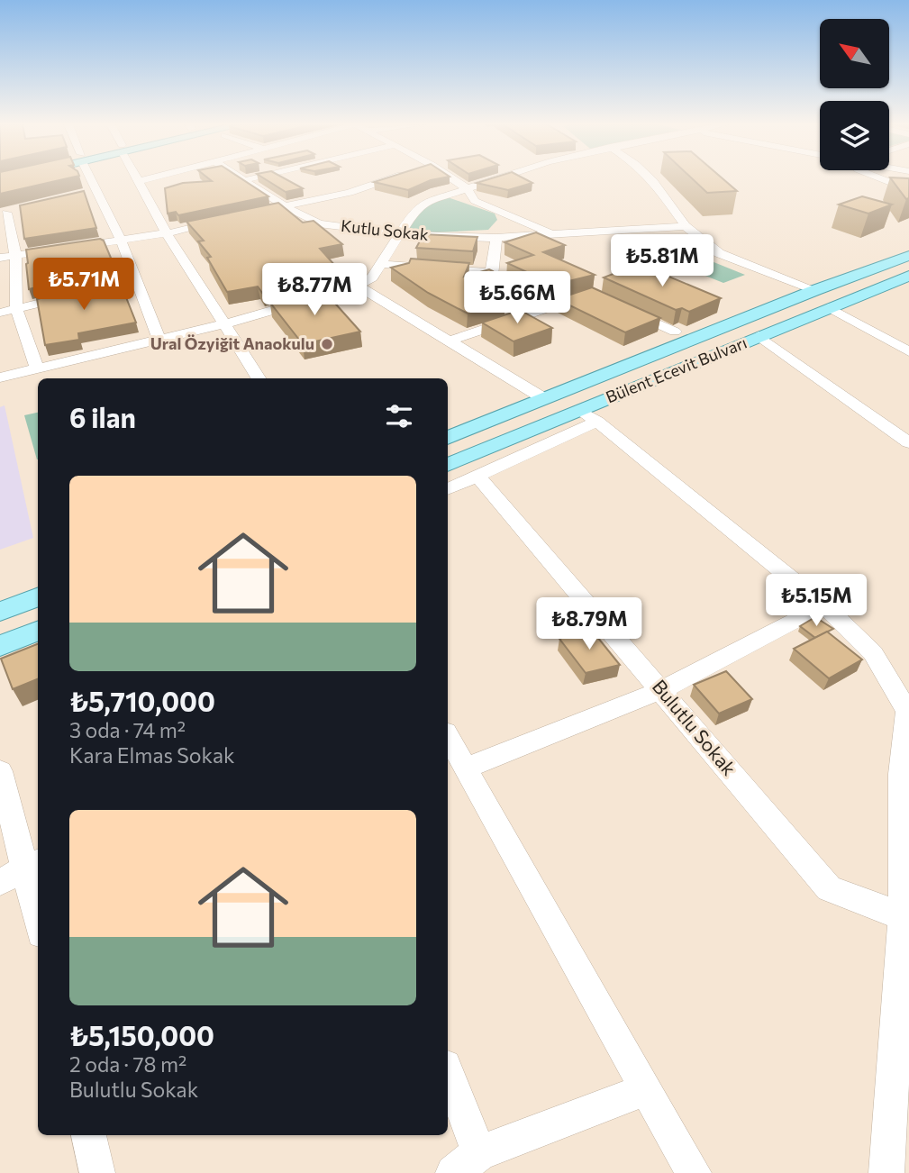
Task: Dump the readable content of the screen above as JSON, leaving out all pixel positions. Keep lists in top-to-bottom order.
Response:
{
  "streets": {
    "main road": ["Bülent Ecevit Bulvarı"],
    "street": ["Kutlu Sokak", "Bulutlu Sokak"]
  },
  "places": ["Ural Özyiğit Anaokulu"],
  "north": "top left",
  "page": {
    "price": [
      "₺5.81M",
      "₺5.71M",
      "₺8.77M",
      "₺5.66M",
      "₺5.15M",
      "₺8.79M"
    ],
    "heading": "6 ilan",
    "list": [
      {
        "name": "₺5,710,000",
        "note": "3 oda · 74 m² · Kara Elmas Sokak"
      },
      {
        "name": "₺5,150,000",
        "note": "2 oda · 78 m² · Bulutlu Sokak"
      }
    ]
  }
}
